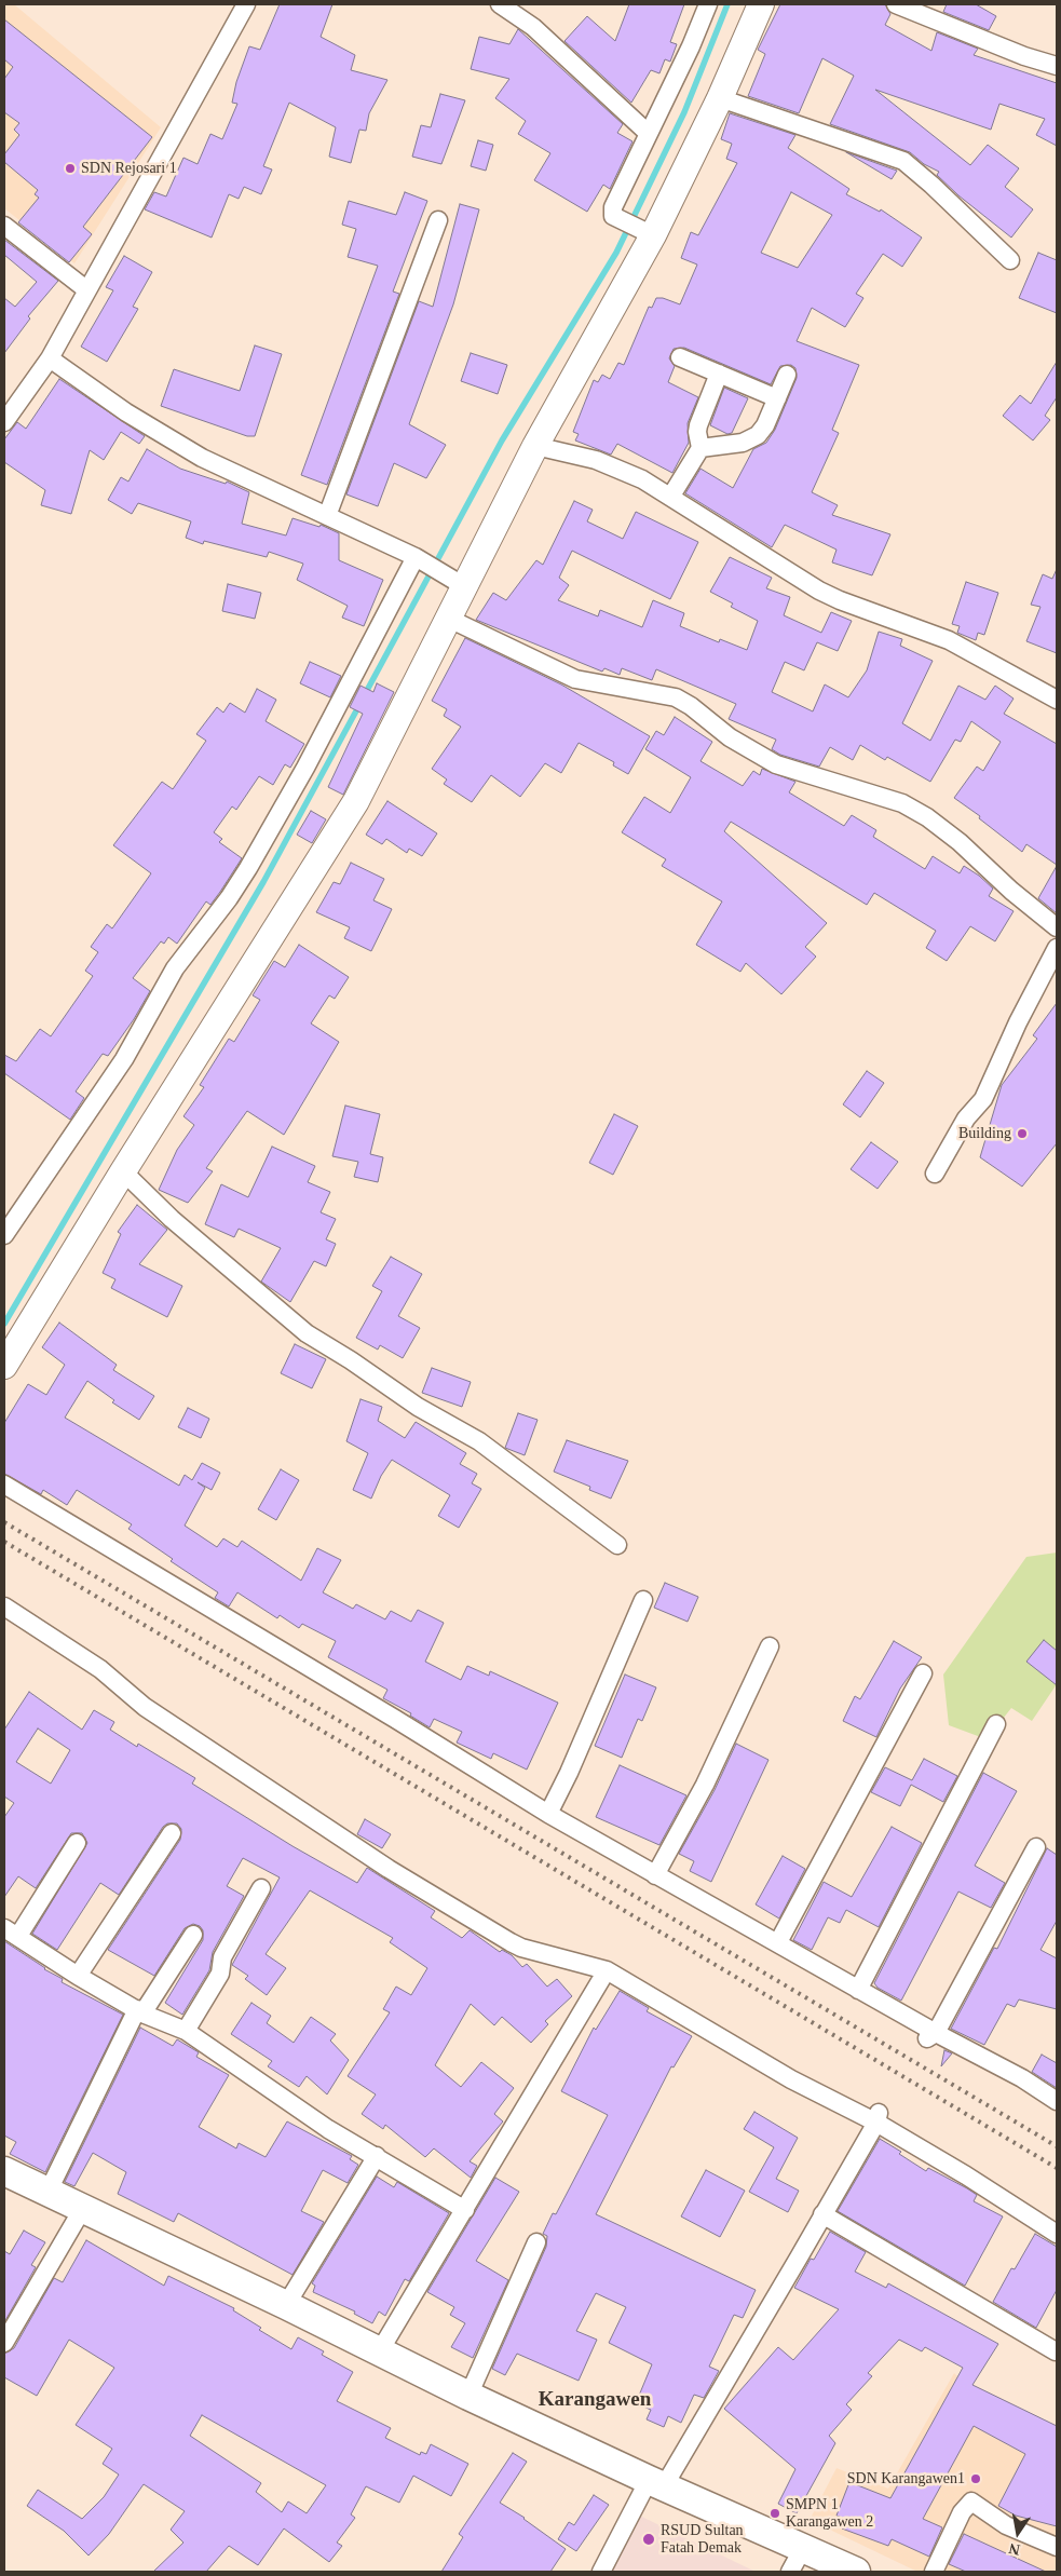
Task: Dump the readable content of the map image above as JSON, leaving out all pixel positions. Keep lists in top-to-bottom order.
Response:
{
  "districts": ["Karangawen"],
  "places": [
    "SDN Rejosari 1",
    "Building",
    "SDN Karangawen1",
    "SMPN 1 Karangawen 2",
    "RSUD Sultan Fatah Demak"
  ],
  "north": "bottom"
}
